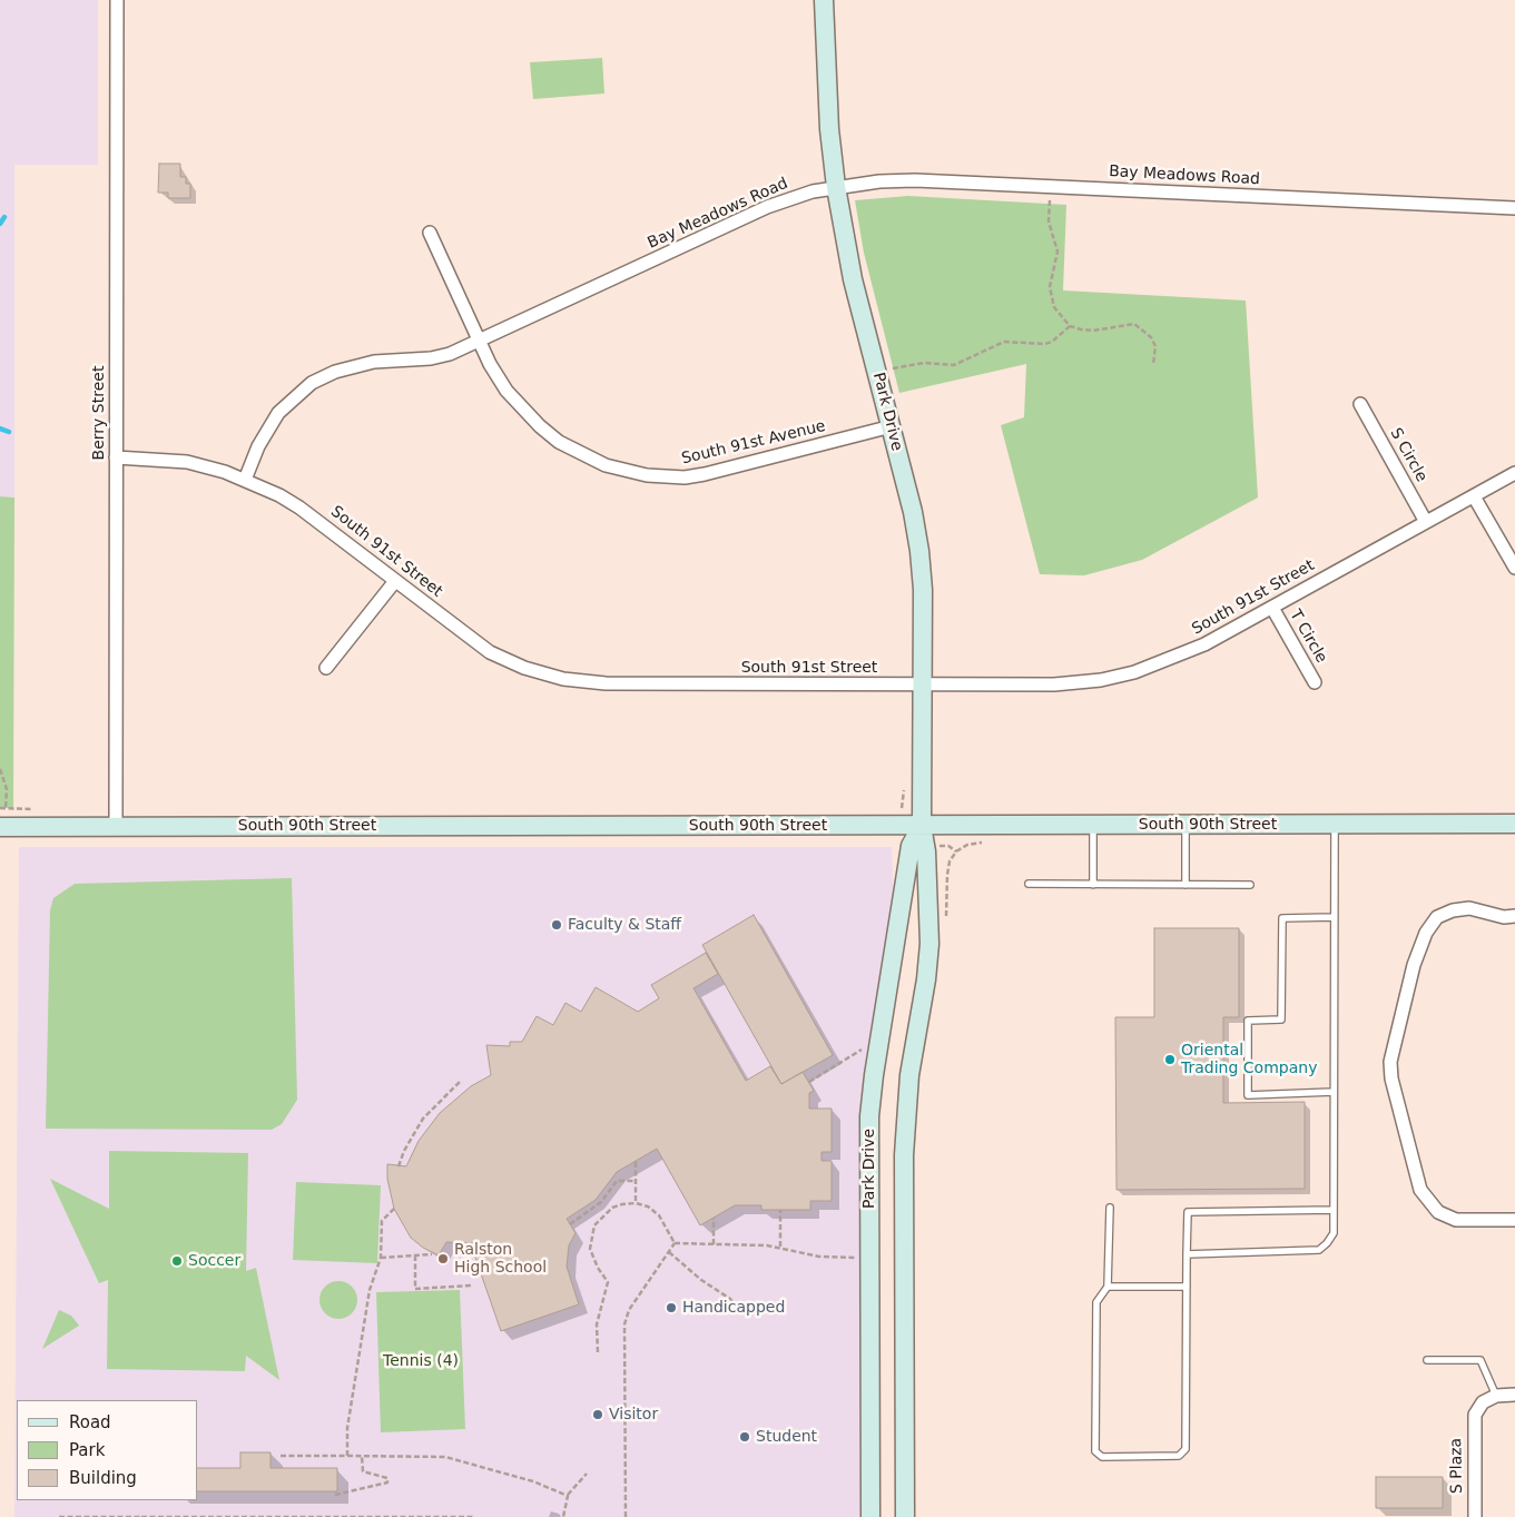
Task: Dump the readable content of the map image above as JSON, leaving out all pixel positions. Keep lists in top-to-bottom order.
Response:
{
  "streets": {
    "street": [
      "Bay Meadows Road",
      "Park Drive",
      "Berry Street",
      "South 91st Avenue",
      "S Circle",
      "South 91st Street",
      "T Circle",
      "South 90th Street",
      "S Plaza"
    ]
  },
  "crossings": [
    ["Bay Meadows Road", "Park Drive"],
    ["Bay Meadows Road", "South 91st Avenue"],
    ["Bay Meadows Road", "South 91st Street"],
    ["Park Drive", "South 91st Avenue"],
    ["Park Drive", "South 91st Street"],
    ["Park Drive", "South 90th Street"],
    ["Berry Street", "South 91st Street"],
    ["Berry Street", "South 90th Street"],
    ["S Circle", "South 91st Street"],
    ["South 91st Street", "T Circle"]
  ],
  "parks": ["Tennis (4)"],
  "places": [
    "Faculty & Staff",
    "Oriental Trading Company",
    "Ralston High School",
    "Soccer",
    "Handicapped",
    "Visitor",
    "Student"
  ],
  "legend": ["Road", "Park", "Building"]
}
